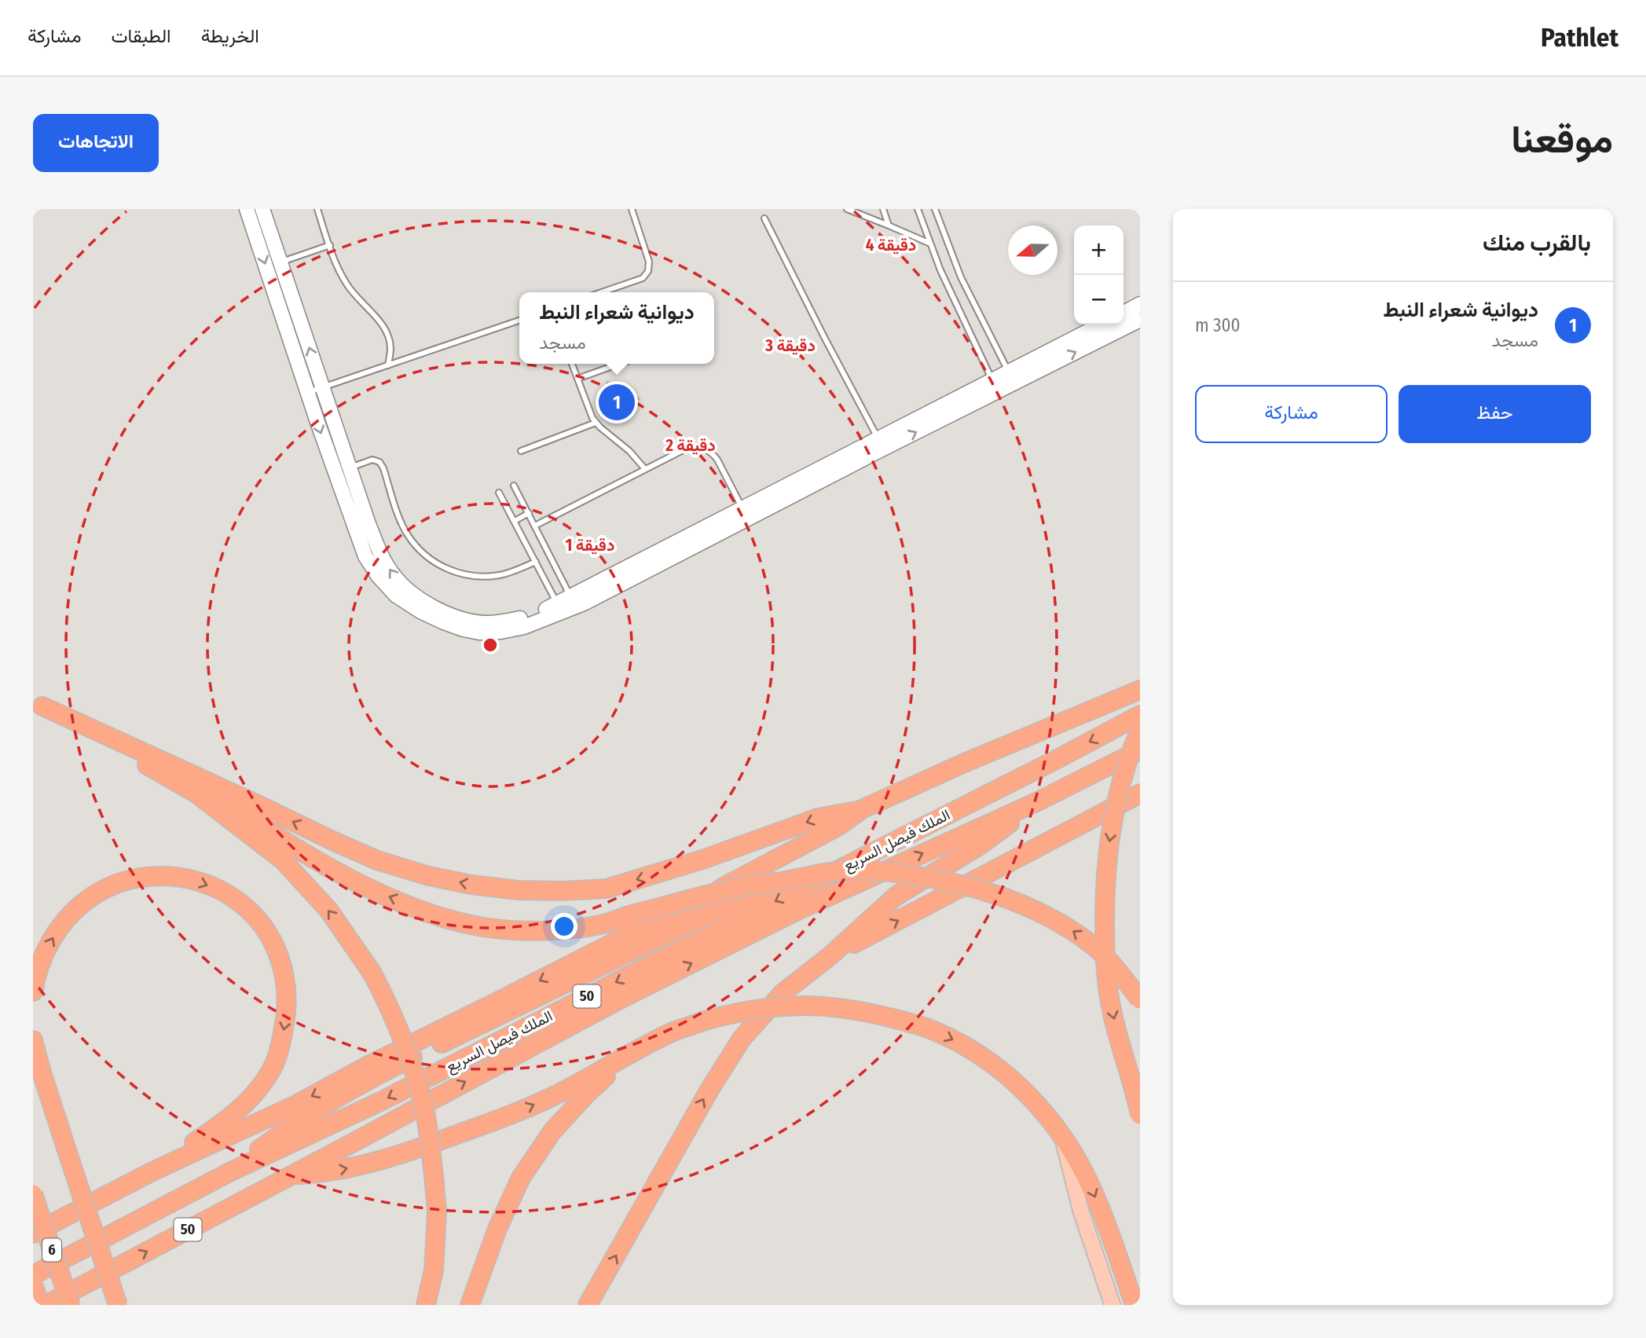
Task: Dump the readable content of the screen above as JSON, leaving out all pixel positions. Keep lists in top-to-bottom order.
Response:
{
  "streets": {
    "highway": ["الملك فيصل السريع", "50", "6"]
  },
  "north": "left",
  "page": {
    "header": "Pathlet",
    "nav": ["الخريطة", "الطبقات", "مشاركة"],
    "title": "موقعنا",
    "buttons": [
      "الاتجاهات",
      ["حفظ", "مشاركة"]
    ],
    "heading": "بالقرب منك",
    "map_buttons": ["+", "−"],
    "list": [
      {
        "mark": "1",
        "name": "ديوانية شعراء النبط",
        "note": "مسجد",
        "value": "300 m"
      }
    ],
    "popup": ["ديوانية شعراء النبط", "مسجد"],
    "pins": "1"
  },
  "rings": [
    "4 دقيقة",
    "3 دقيقة",
    "2 دقيقة",
    "1 دقيقة"
  ]
}
